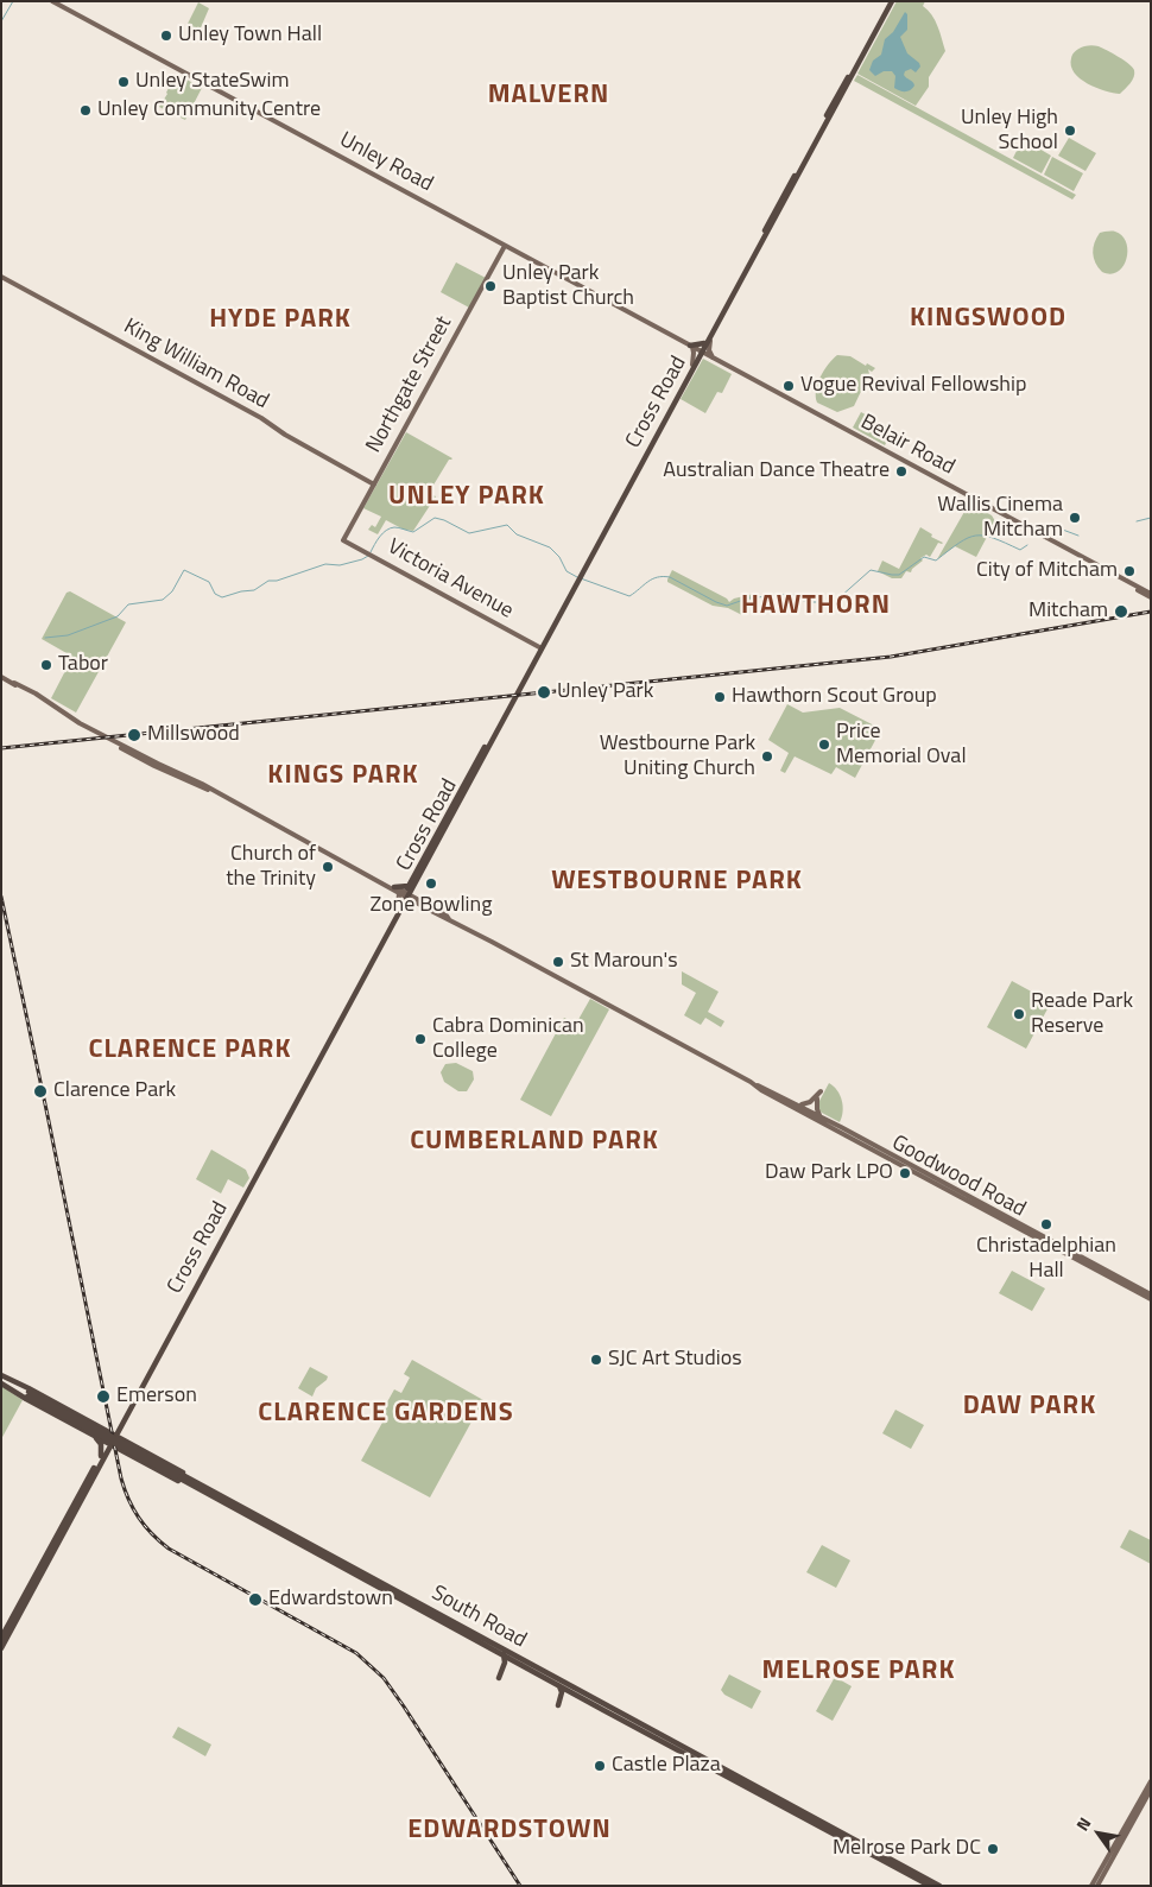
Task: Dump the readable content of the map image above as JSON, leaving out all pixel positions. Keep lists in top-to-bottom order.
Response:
{
  "streets": {
    "highway": ["Cross Road", "South Road"],
    "main road": [
      "Unley Road",
      "King William Road",
      "Northgate Street",
      "Belair Road",
      "Victoria Avenue",
      "Goodwood Road"
    ]
  },
  "crossings": [
    ["Unley Road", "Northgate Street"],
    ["Unley Road", "Cross Road"],
    ["Unley Road", "Belair Road"],
    ["King William Road", "Northgate Street"],
    ["Northgate Street", "Victoria Avenue"],
    ["Cross Road", "Belair Road"],
    ["Cross Road", "Victoria Avenue"],
    ["Cross Road", "Goodwood Road"]
  ],
  "districts": [
    "MALVERN",
    "KINGSWOOD",
    "HYDE PARK",
    "UNLEY PARK",
    "HAWTHORN",
    "KINGS PARK",
    "WESTBOURNE PARK",
    "CLARENCE PARK",
    "CUMBERLAND PARK",
    "DAW PARK",
    "CLARENCE GARDENS",
    "MELROSE PARK",
    "EDWARDSTOWN"
  ],
  "places": [
    "Unley Town Hall",
    "Unley StateSwim",
    "Unley Community Centre",
    "Unley High School",
    "Unley Park Baptist Church",
    "Vogue Revival Fellowship",
    "Australian Dance Theatre",
    "Wallis Cinema Mitcham",
    "City of Mitcham",
    "Mitcham",
    "Tabor",
    "Unley Park",
    "Hawthorn Scout Group",
    "Millswood",
    "Price Memorial Oval",
    "Westbourne Park Uniting Church",
    "Church of the Trinity",
    "Zone Bowling",
    "St Maroun's",
    "Reade Park Reserve",
    "Cabra Dominican College",
    "Clarence Park",
    "Daw Park LPO",
    "Christadelphian Hall",
    "SJC Art Studios",
    "Emerson",
    "Edwardstown",
    "Castle Plaza",
    "Melrose Park DC"
  ],
  "north": "top left"
}
